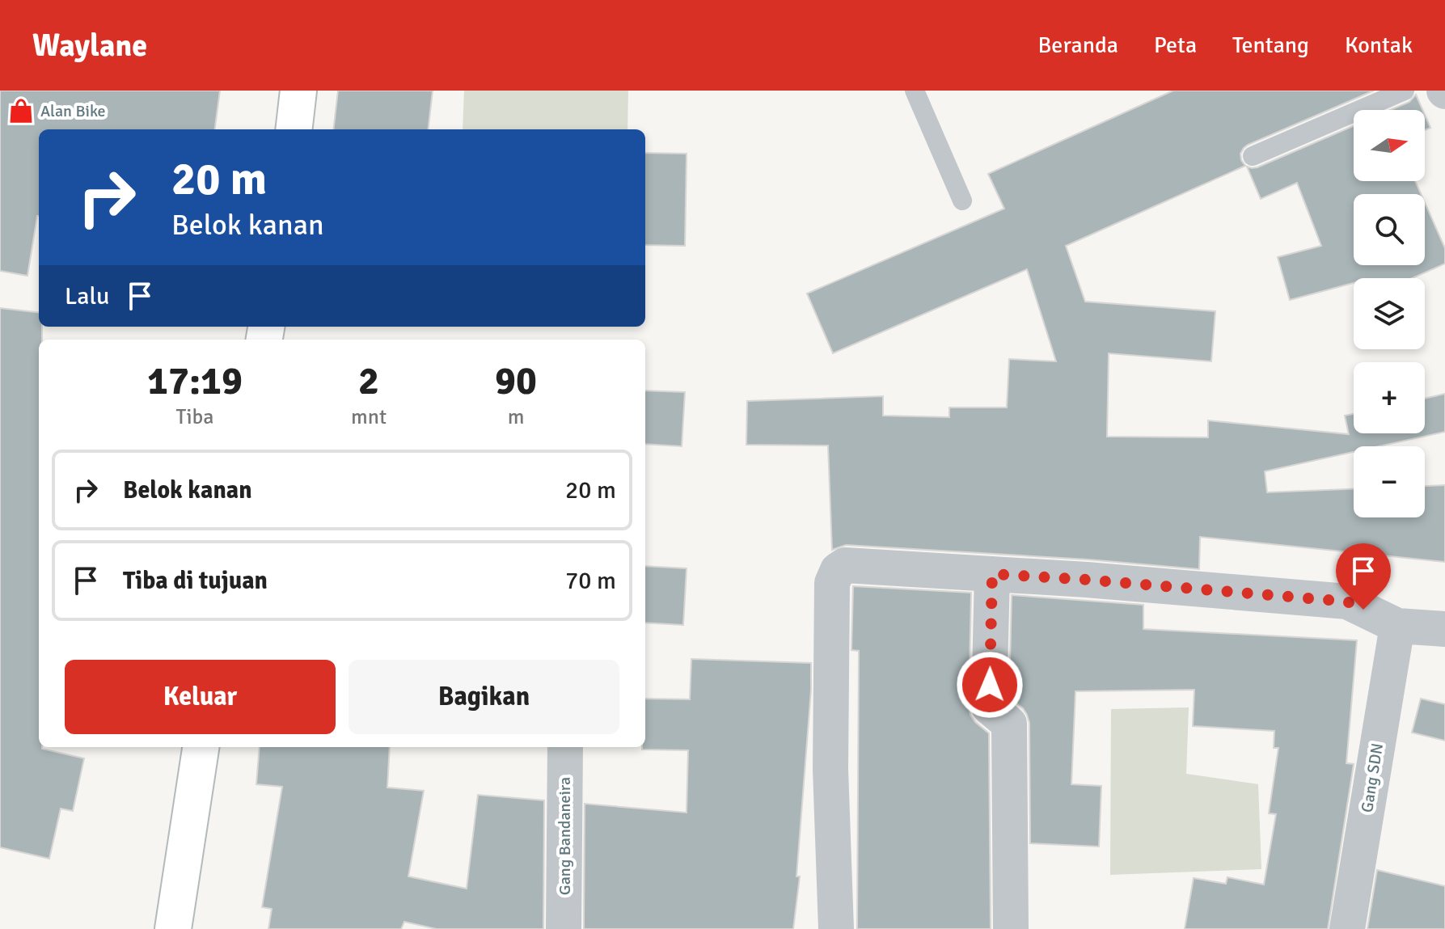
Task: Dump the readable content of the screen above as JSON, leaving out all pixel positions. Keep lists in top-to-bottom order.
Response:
{
  "streets": {
    "street": ["Gang SDN", "Gang Bandaneira"]
  },
  "places": {
    "shop": ["Alan Bike"]
  },
  "north": "right",
  "page": {
    "header": "Waylane",
    "nav": [
      "Beranda",
      "Peta",
      "Tentang",
      "Kontak"
    ],
    "map_buttons": ["+", "−"],
    "turn": ["20 m", "Belok kanan"],
    "then": "Lalu",
    "eta": [
      "17:19",
      "Tiba",
      "2",
      "mnt",
      "90",
      "m"
    ],
    "list": [
      {
        "name": "Belok kanan",
        "value": "20 m"
      },
      {
        "name": "Tiba di tujuan",
        "value": "70 m"
      }
    ],
    "buttons": ["Keluar", "Bagikan"]
  }
}
